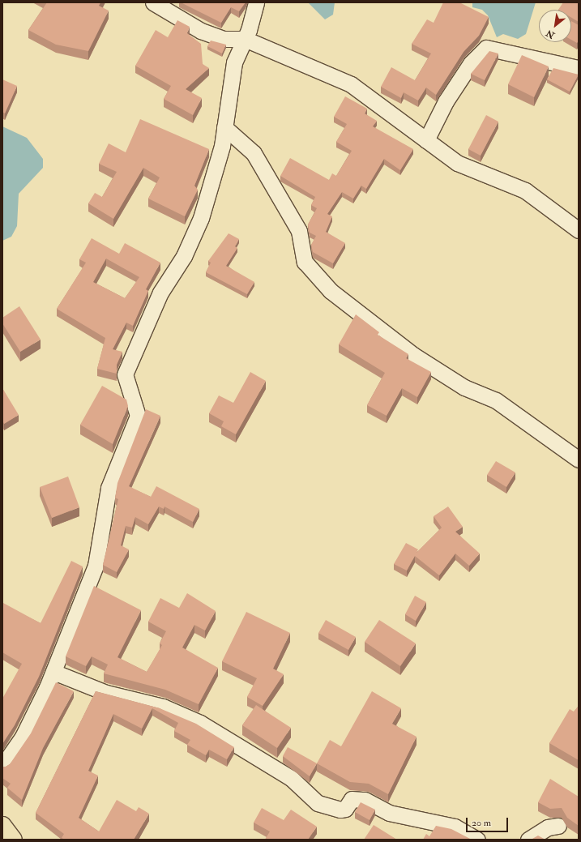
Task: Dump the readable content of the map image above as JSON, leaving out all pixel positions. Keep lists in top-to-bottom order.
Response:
{
  "scale_bar": "20 m",
  "north": "bottom left"
}
